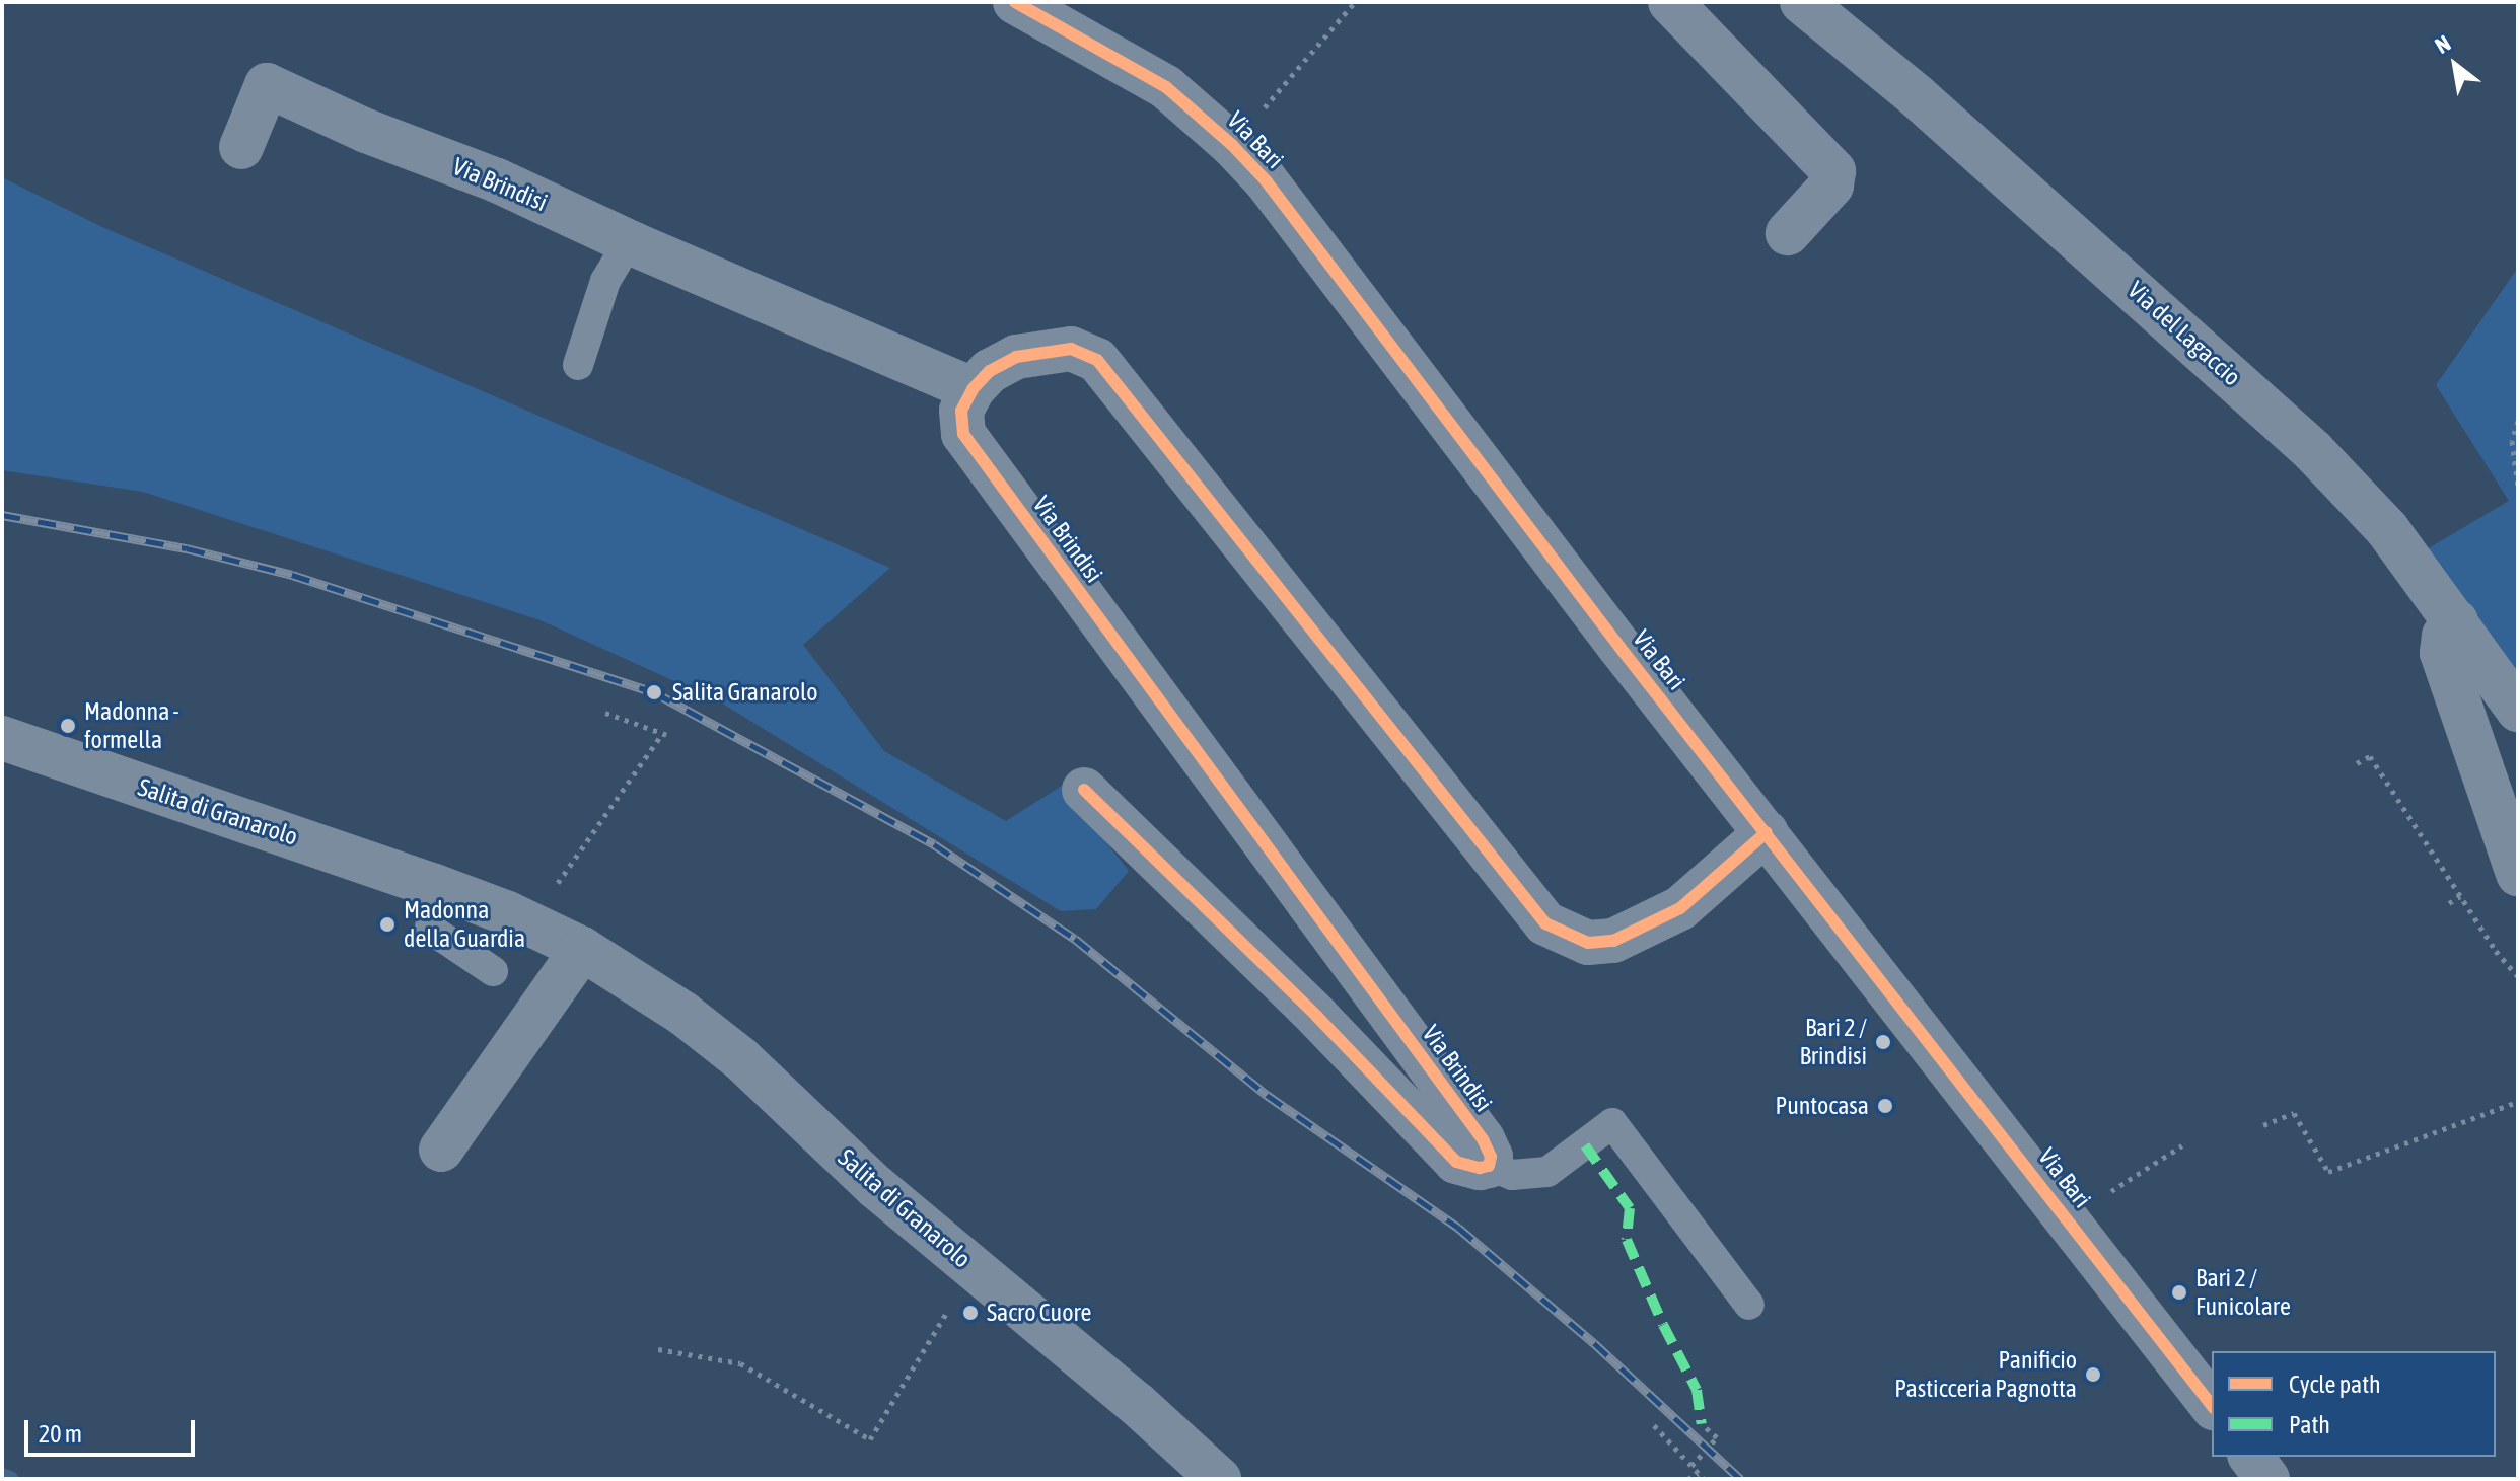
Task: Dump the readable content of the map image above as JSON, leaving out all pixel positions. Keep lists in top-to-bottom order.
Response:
{
  "streets": {
    "street": [
      "Via Bari",
      "Via Brindisi",
      "Via del Lagaccio",
      "Salita di Granarolo"
    ]
  },
  "places": [
    "Salita Granarolo",
    "Madonna - formella",
    "Madonna della Guardia",
    "Bari 2 / Brindisi",
    "Puntocasa",
    "Bari 2 / Funicolare",
    "Sacro Cuore",
    "Panificio Pasticceria Pagnotta"
  ],
  "legend": ["Cycle path", "Path"],
  "scale_bar": "20 m",
  "north": "top left"
}
